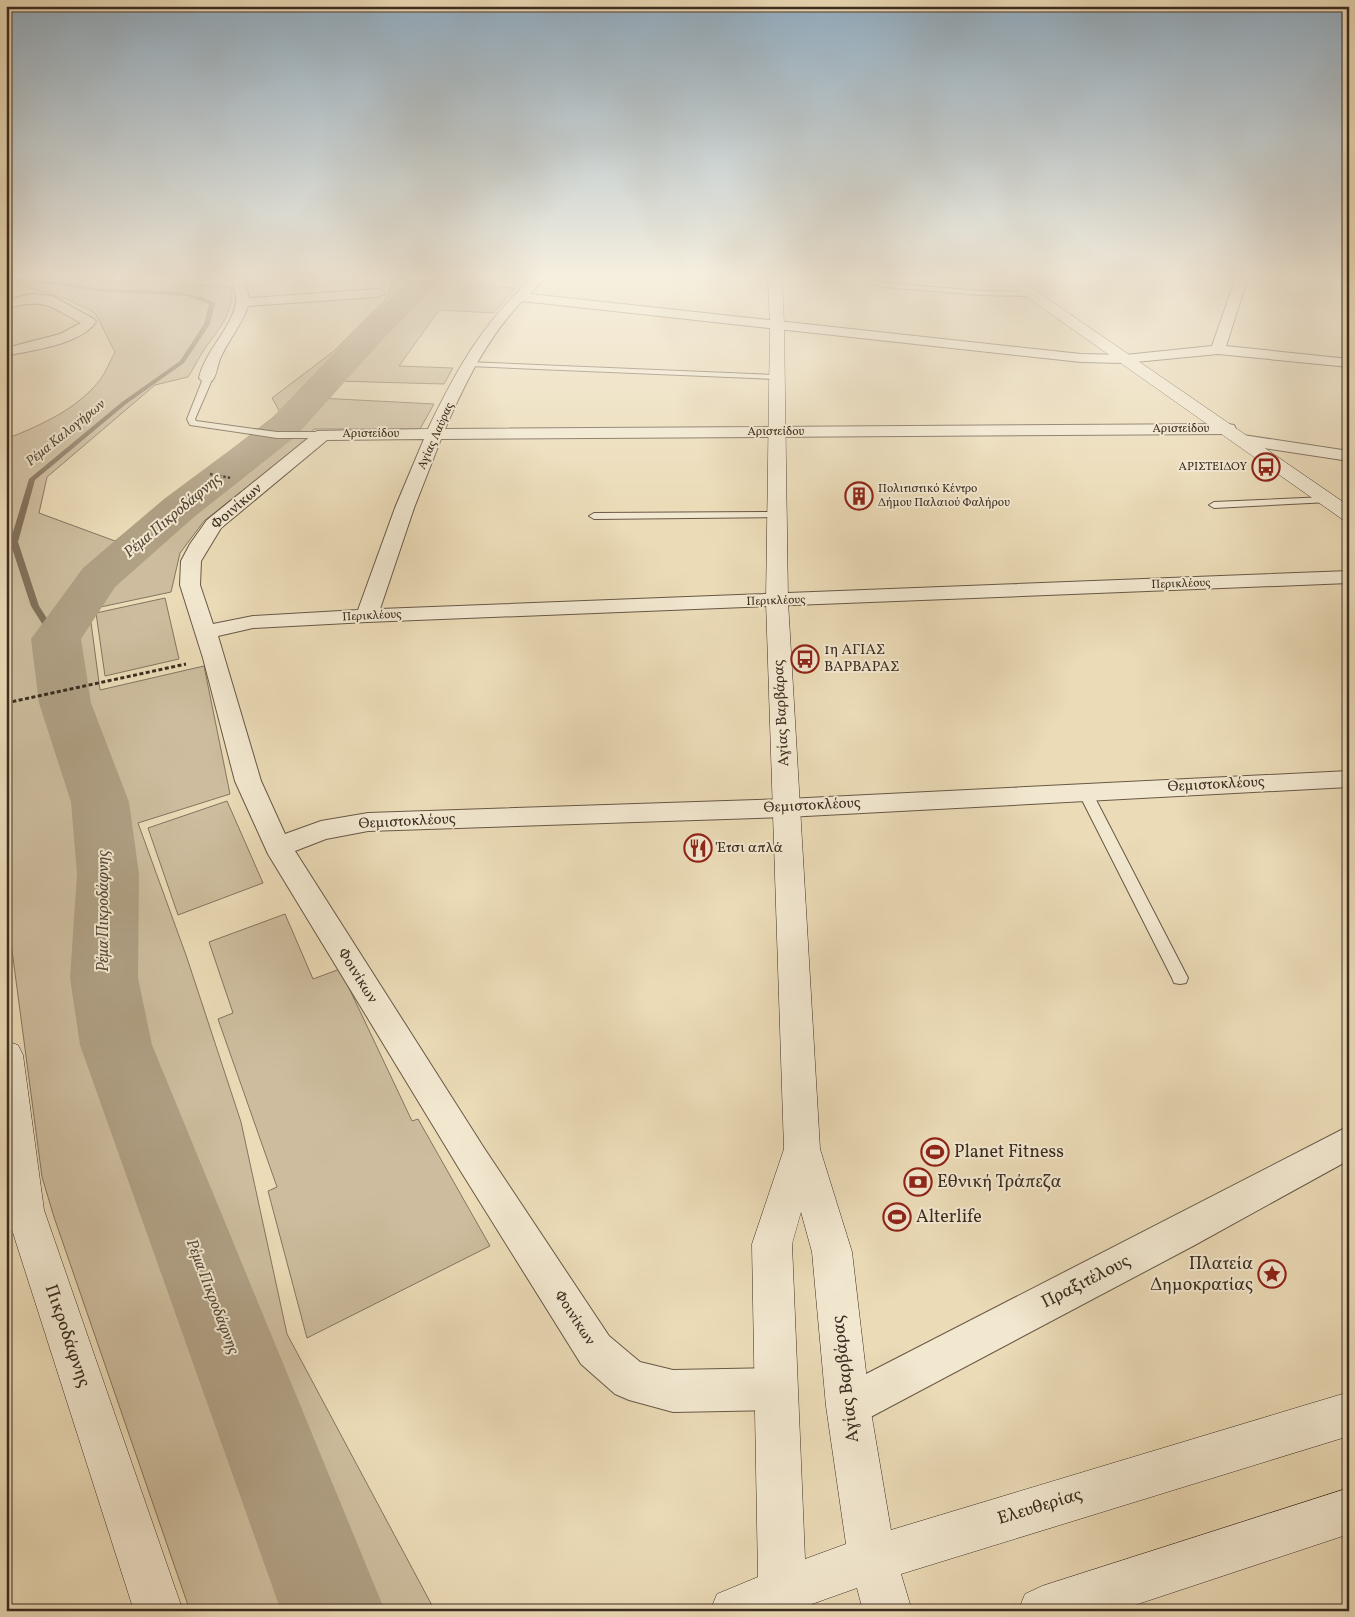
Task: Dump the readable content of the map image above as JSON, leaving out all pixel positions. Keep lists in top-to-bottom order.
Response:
{
  "streets": {
    "street": [
      "Αριστείδου",
      "Αγίας Λαύρας",
      "Φοινίκων",
      "Περικλέους",
      "Αγίας Βαρβάρας",
      "Θεμιστοκλέους",
      "Πραξιτέλους",
      "Πικροδάφνης",
      "Ελευθερίας"
    ]
  },
  "crossings": [
    ["Αριστείδου", "Αγίας Λαύρας"],
    ["Αριστείδου", "Φοινίκων"],
    ["Αριστείδου", "Αγίας Βαρβάρας"],
    ["Αγίας Λαύρας", "Περικλέους"],
    ["Φοινίκων", "Περικλέους"],
    ["Φοινίκων", "Αγίας Βαρβάρας"],
    ["Φοινίκων", "Θεμιστοκλέους"],
    ["Περικλέους", "Αγίας Βαρβάρας"],
    ["Αγίας Βαρβάρας", "Θεμιστοκλέους"],
    ["Αγίας Βαρβάρας", "Πραξιτέλους"],
    ["Αγίας Βαρβάρας", "Ελευθερίας"]
  ],
  "water": ["Ρέμα Καλογήρων", "Ρέμα Πικροδάφνης"],
  "places": {
    "bus stop": ["ΑΡΙΣΤΕΙΔΟΥ", "1η ΑΓΙΑΣ ΒΑΡΒΑΡΑΣ"],
    "building": ["Πολιτιστικό Κέντρο Δήμου Παλαιού Φαλήρου"],
    "restaurant": ["Έτσι απλά"],
    "sports": ["Planet Fitness", "Alterlife"],
    "bank": ["Εθνική Τράπεζα"],
    "place": ["Πλατεία Δημοκρατίας"]
  }
}
